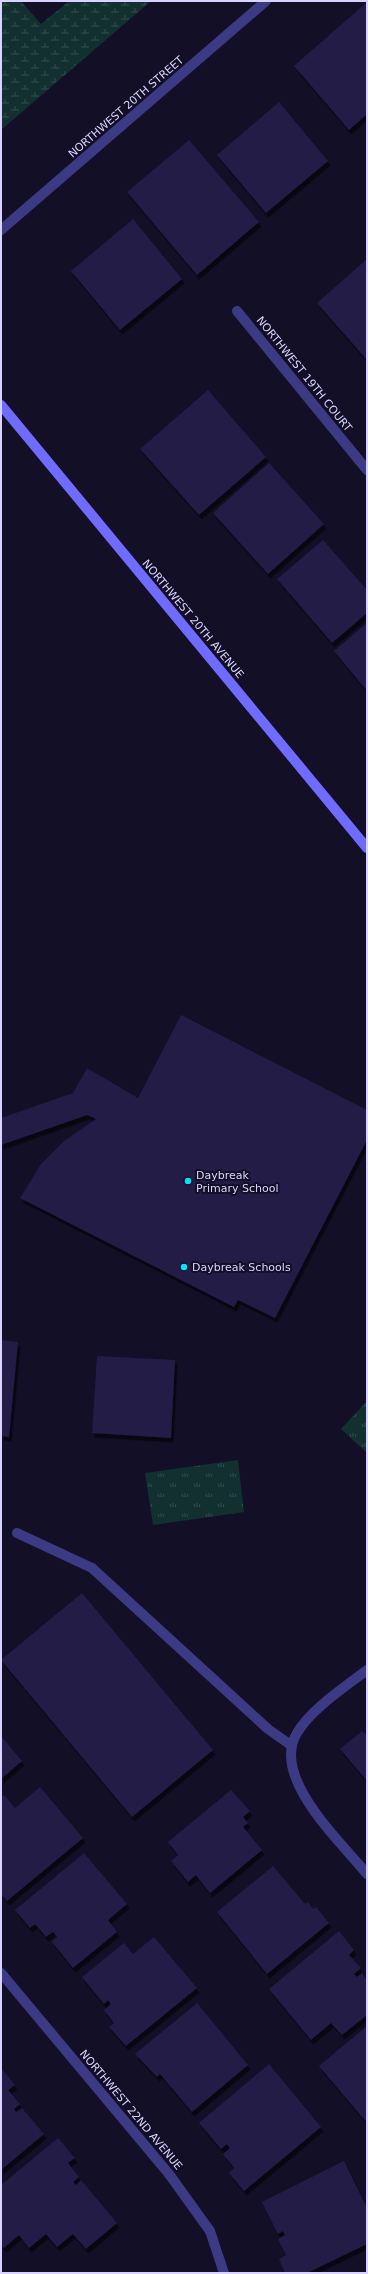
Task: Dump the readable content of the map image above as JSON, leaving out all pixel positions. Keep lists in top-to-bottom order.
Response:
{
  "streets": {
    "street": [
      "NORTHWEST 20TH STREET",
      "NORTHWEST 19TH COURT",
      "NORTHWEST 20TH AVENUE",
      "NORTHWEST 22ND AVENUE"
    ]
  },
  "places": ["Daybreak Primary School", "Daybreak Schools"]
}
